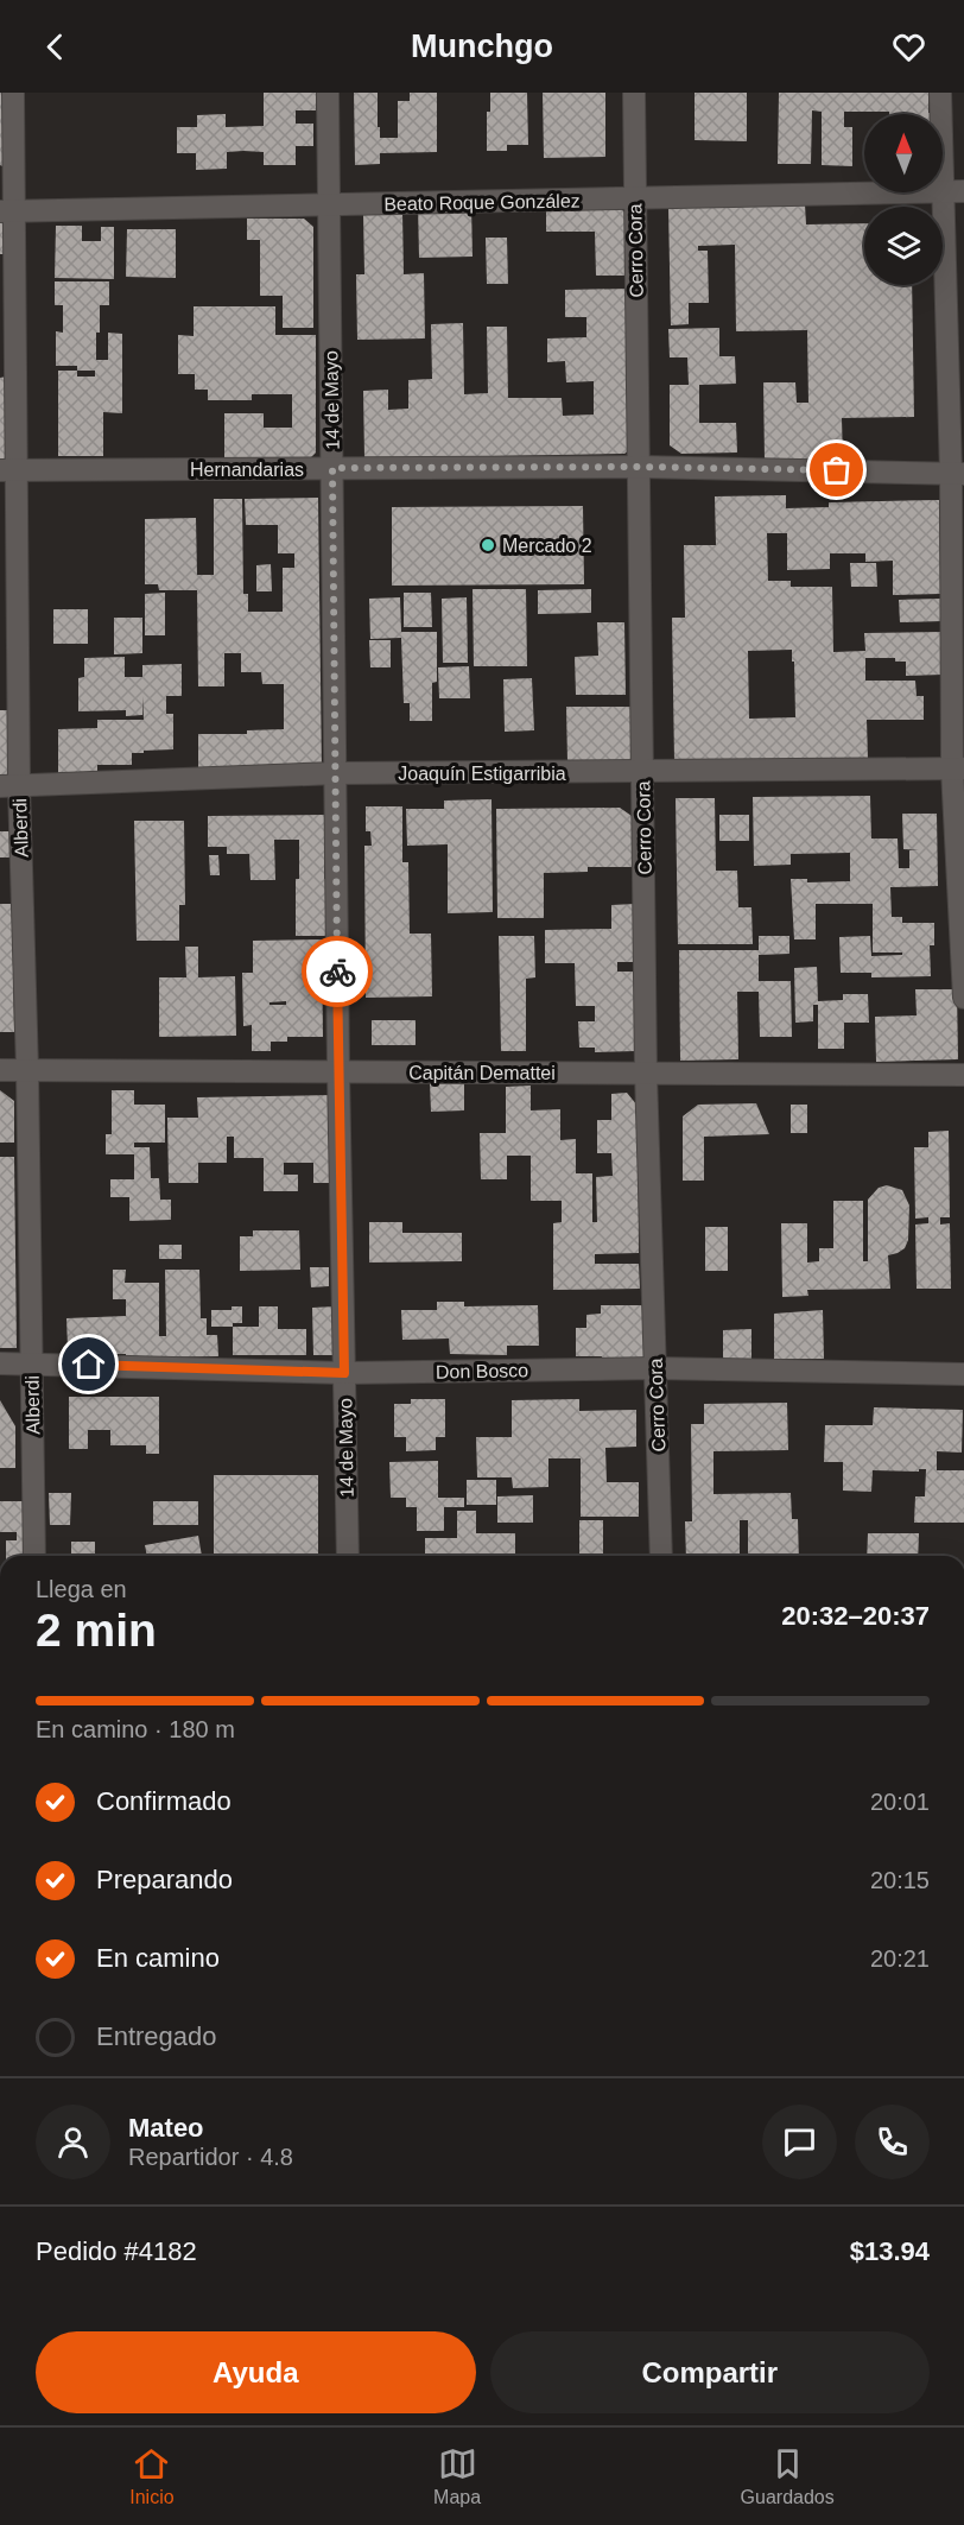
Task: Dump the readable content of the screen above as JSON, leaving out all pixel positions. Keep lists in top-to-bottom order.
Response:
{
  "streets": {
    "street": [
      "Beato Roque González",
      "Cerro Cora",
      "14 de Mayo",
      "Hernandarias",
      "Joaquín Estigarribia",
      "Alberdi",
      "Capitán Demattei",
      "Don Bosco"
    ]
  },
  "crossings": [
    ["Beato Roque González", "Cerro Cora"],
    ["Beato Roque González", "14 de Mayo"],
    ["Beato Roque González", "Alberdi"],
    ["Cerro Cora", "Hernandarias"],
    ["Cerro Cora", "Joaquín Estigarribia"],
    ["Cerro Cora", "Capitán Demattei"],
    ["Cerro Cora", "Don Bosco"],
    ["14 de Mayo", "Hernandarias"],
    ["14 de Mayo", "Joaquín Estigarribia"],
    ["14 de Mayo", "Capitán Demattei"],
    ["14 de Mayo", "Don Bosco"],
    ["Hernandarias", "Alberdi"],
    ["Joaquín Estigarribia", "Alberdi"],
    ["Alberdi", "Capitán Demattei"],
    ["Alberdi", "Don Bosco"]
  ],
  "places": ["Mercado 2"],
  "north": "top",
  "page": {
    "header": "Munchgo",
    "heading": ["2 min", "Llega en", "20:32–20:37"],
    "panel": [
      "Mateo",
      "Repartidor · 4.8",
      "Pedido #4182",
      "$13.94"
    ],
    "bar": "En camino · 180 m",
    "list": [
      ["Confirmado", "20:01"],
      ["Preparando", "20:15"],
      ["En camino", "20:21"],
      "Entregado"
    ],
    "buttons": ["Ayuda", "Compartir"],
    "tabs": ["Inicio", "Mapa", "Guardados"]
  }
}
